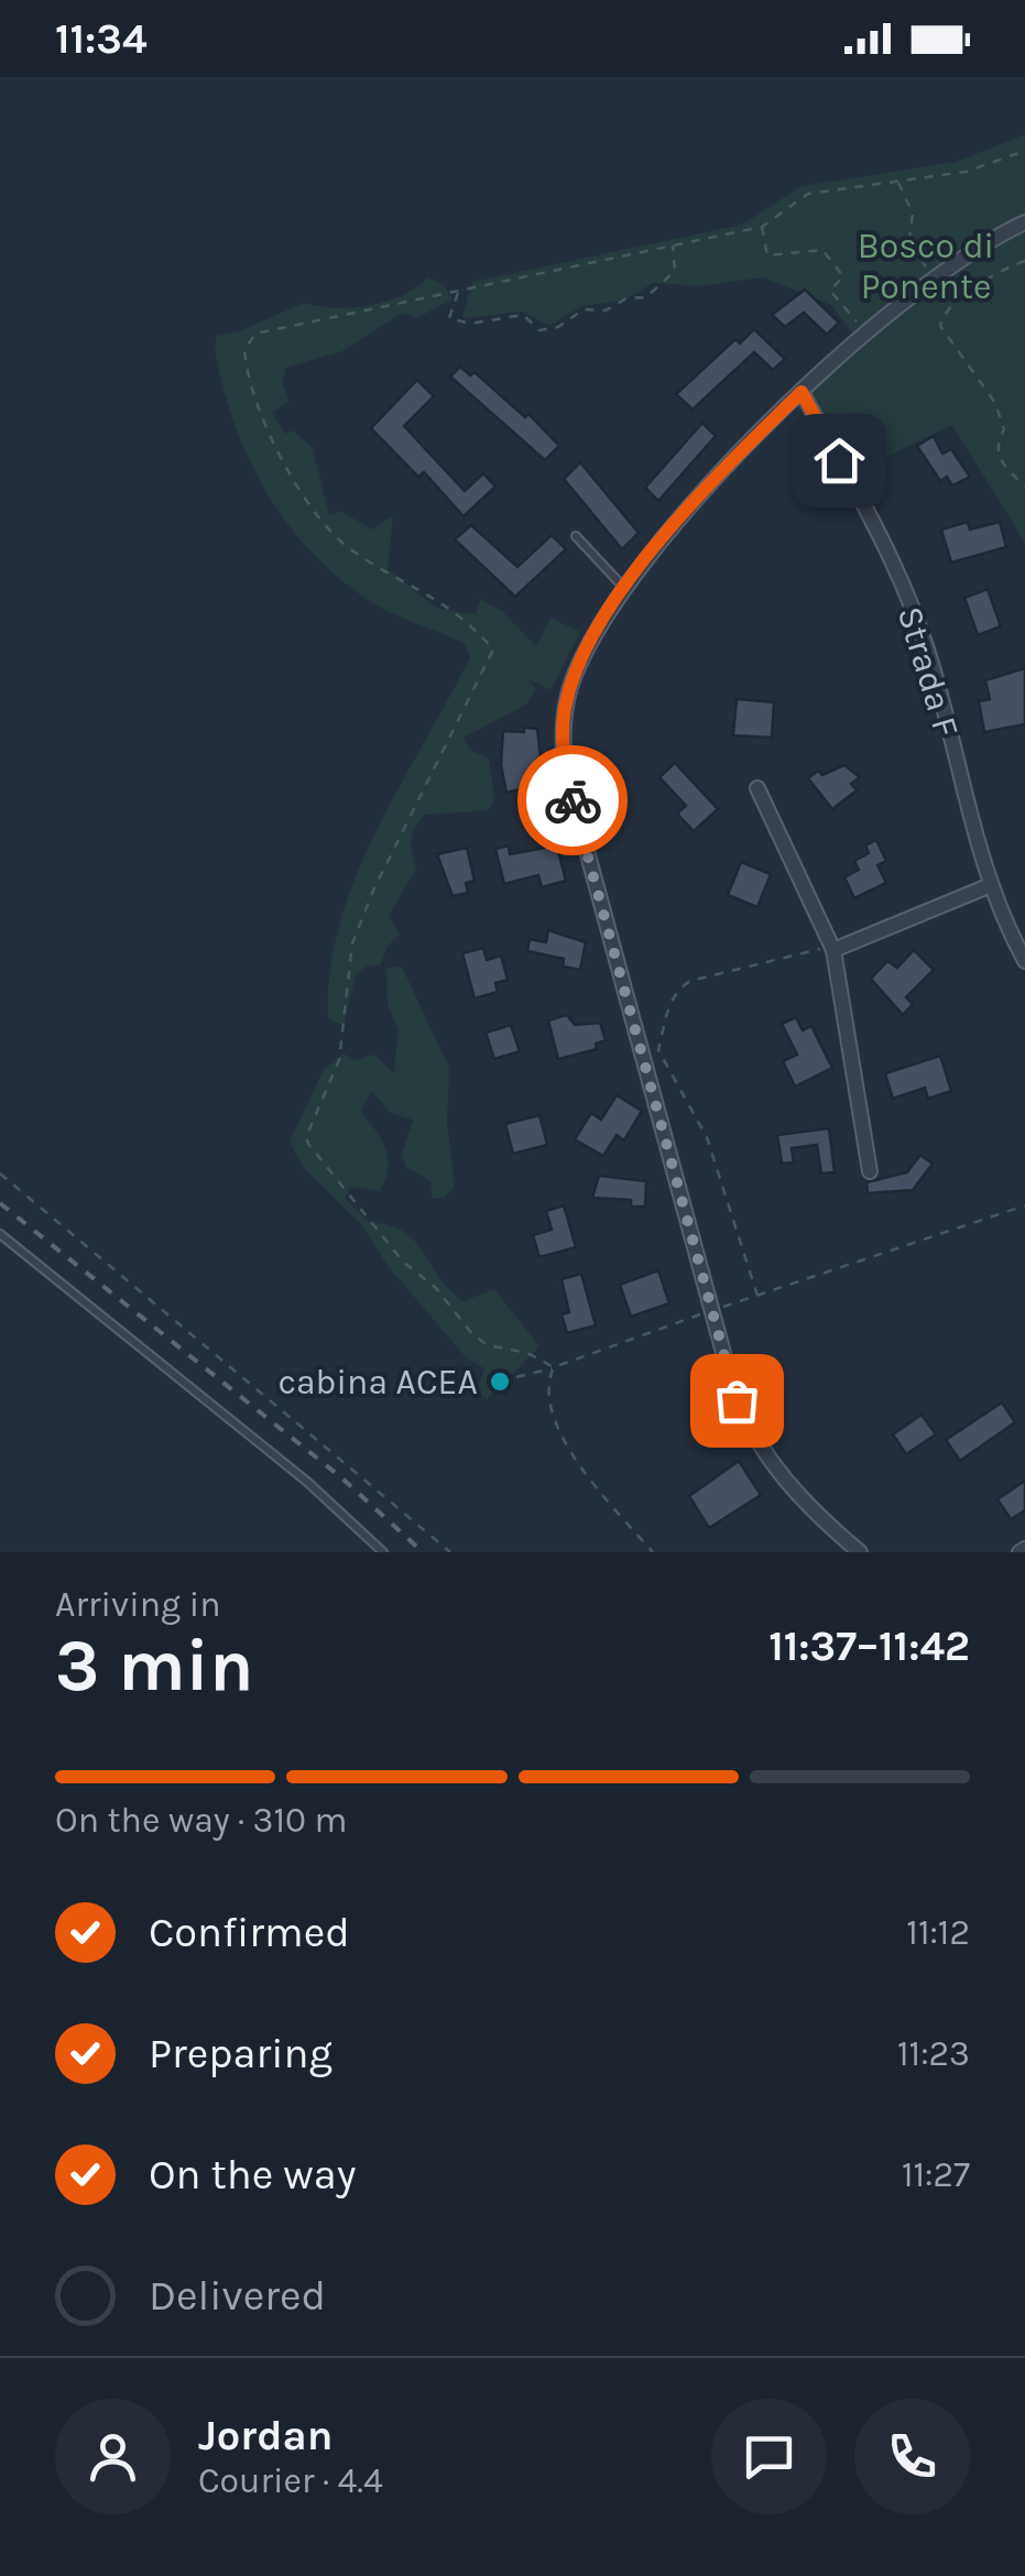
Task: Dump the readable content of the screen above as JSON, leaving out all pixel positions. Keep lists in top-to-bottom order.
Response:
{
  "streets": {
    "street": ["Strada F"]
  },
  "parks": ["Bosco di Ponente"],
  "places": ["cabina ACEA"],
  "page": {
    "status": "11:34",
    "heading": ["3 min", "Arriving in", "11:37–11:42"],
    "panel": ["Jordan", "Courier · 4.4"],
    "bar": "On the way · 310 m",
    "list": [
      ["Confirmed", "11:12"],
      ["Preparing", "11:23"],
      ["On the way", "11:27"],
      "Delivered"
    ]
  }
}
